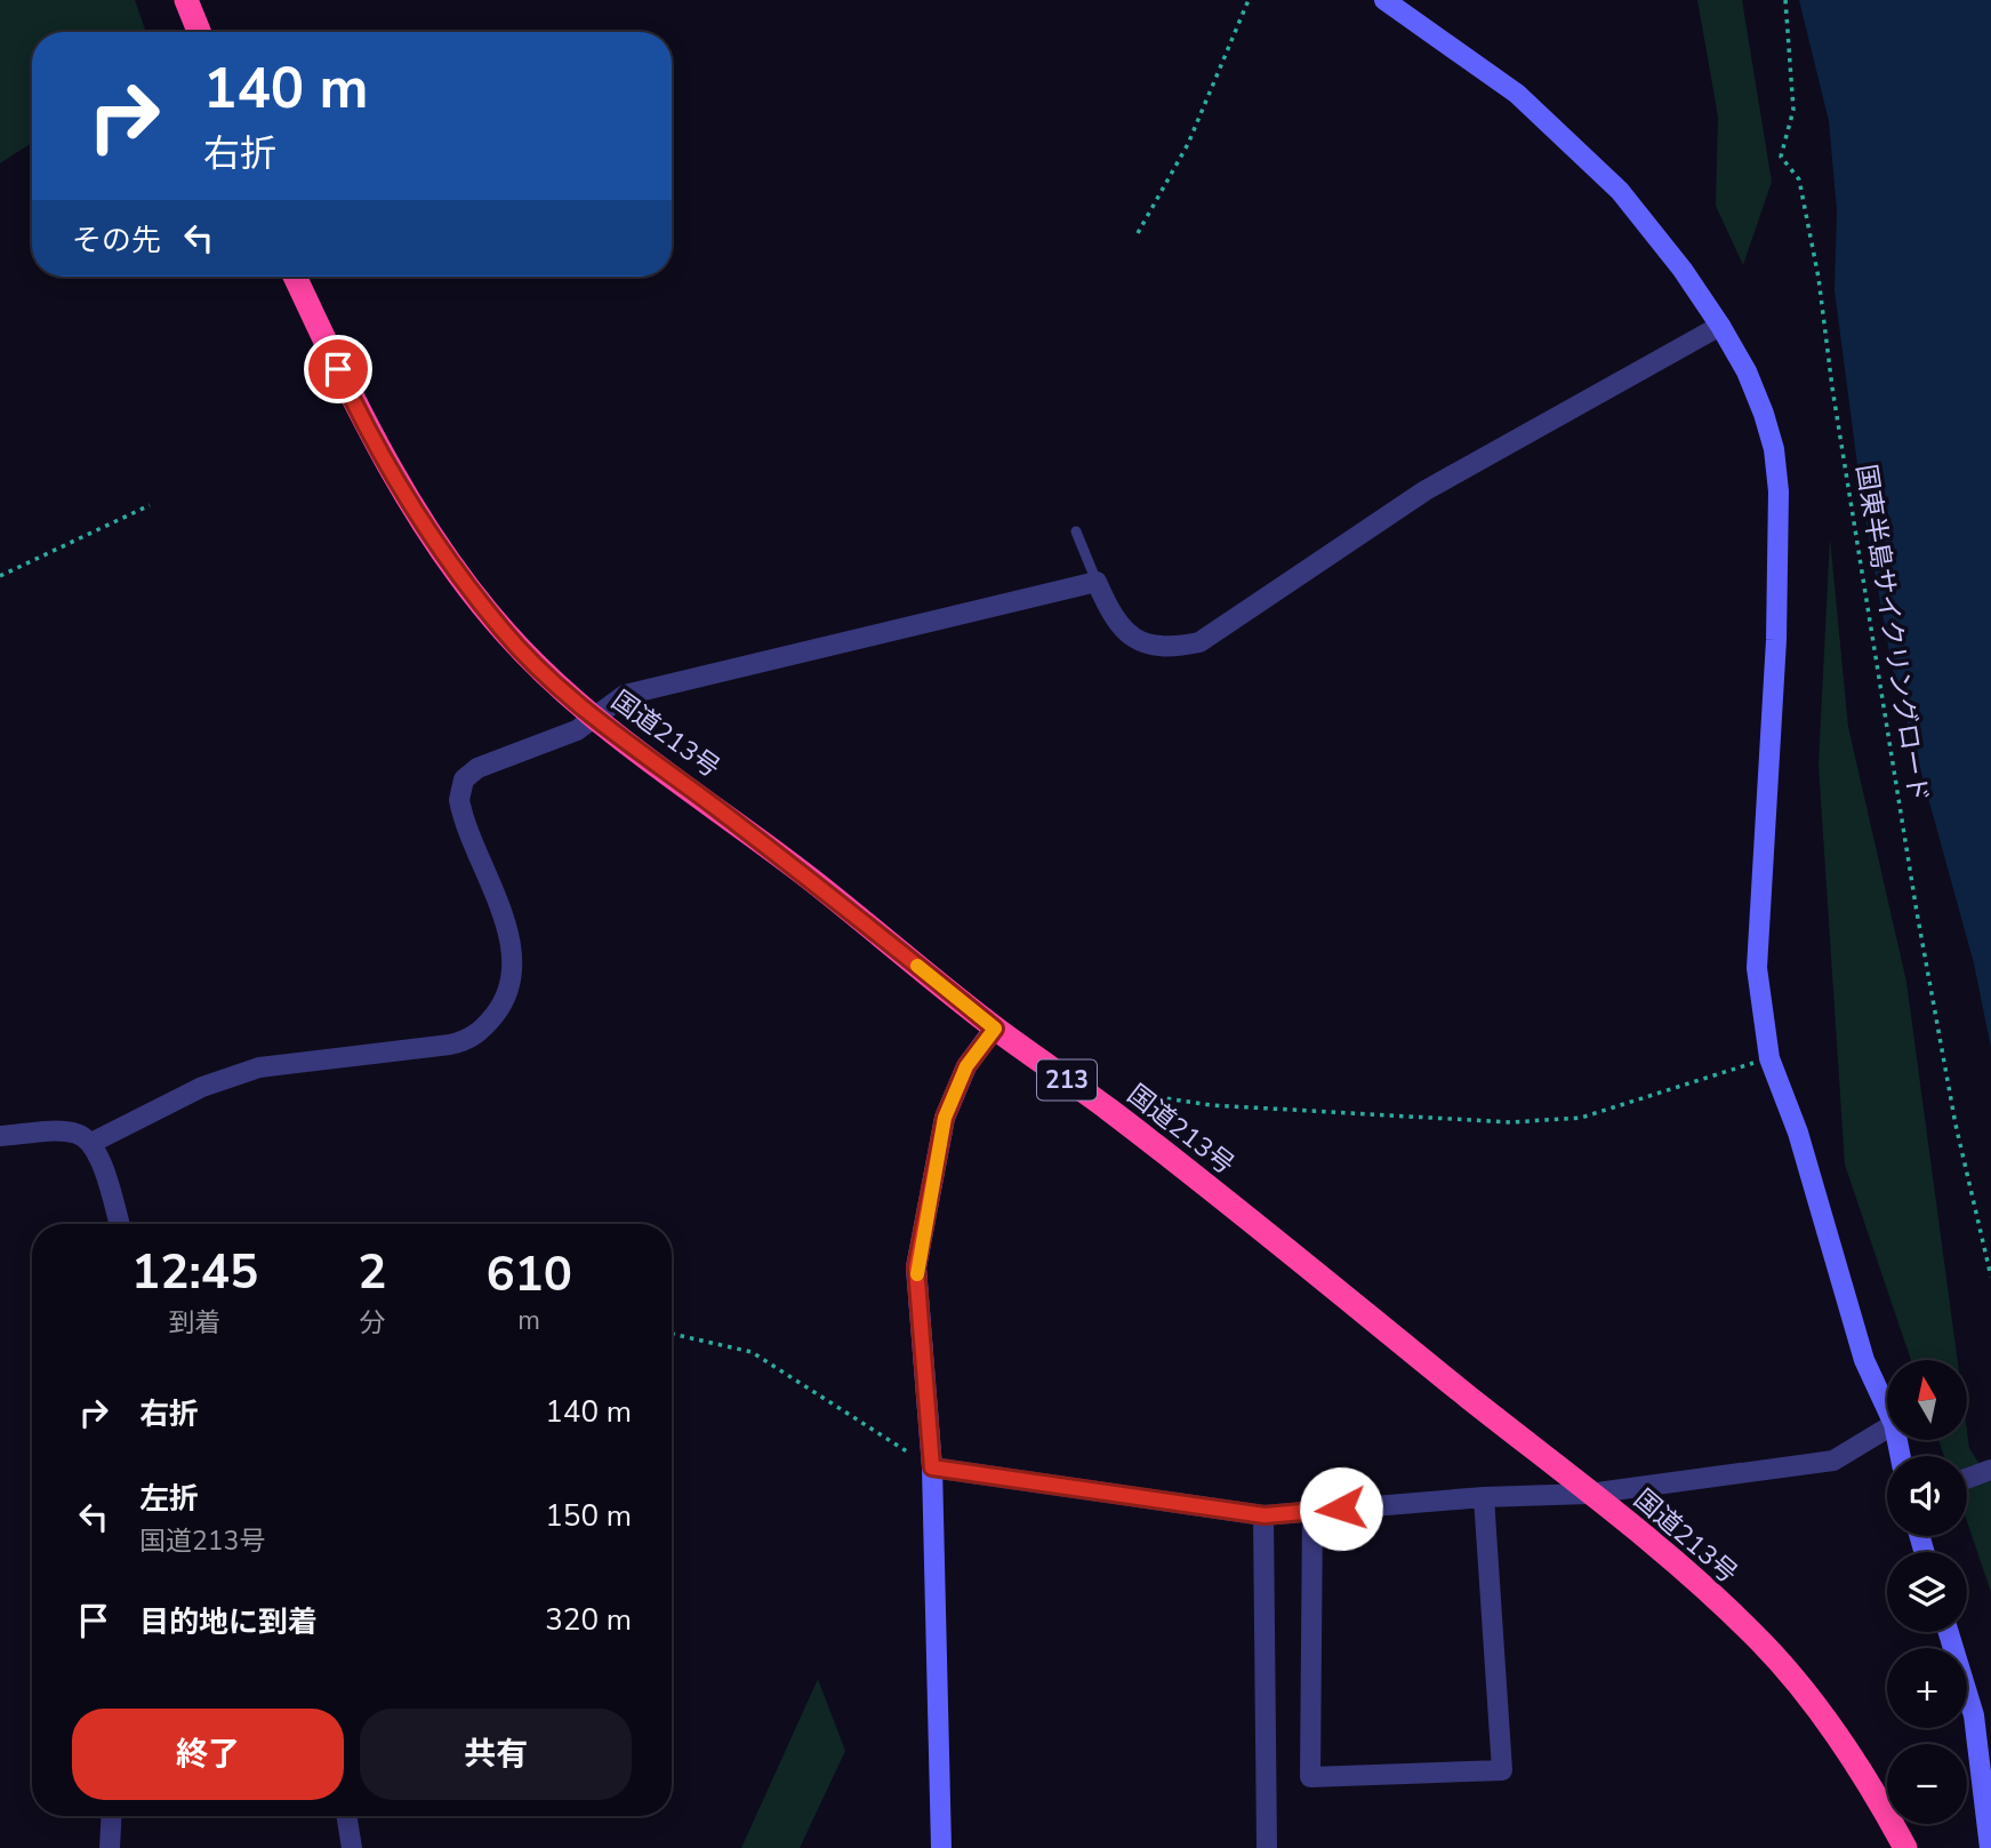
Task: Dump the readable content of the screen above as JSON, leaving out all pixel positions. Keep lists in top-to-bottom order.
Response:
{
  "streets": {
    "highway": ["国道213号", "213"],
    "path": ["国東半島サイクリングロード"]
  },
  "north": "top",
  "page": {
    "turn": ["140 m", "右折"],
    "then": "その先",
    "eta": [
      "12:45",
      "到着",
      "2",
      "分",
      "610",
      "m"
    ],
    "map_buttons": ["+", "−"],
    "list": [
      {
        "name": "右折",
        "value": "140 m"
      },
      {
        "name": "左折",
        "note": "国道213号",
        "value": "150 m"
      },
      {
        "name": "目的地に到着",
        "value": "320 m"
      }
    ],
    "buttons": ["終了", "共有"]
  }
}
